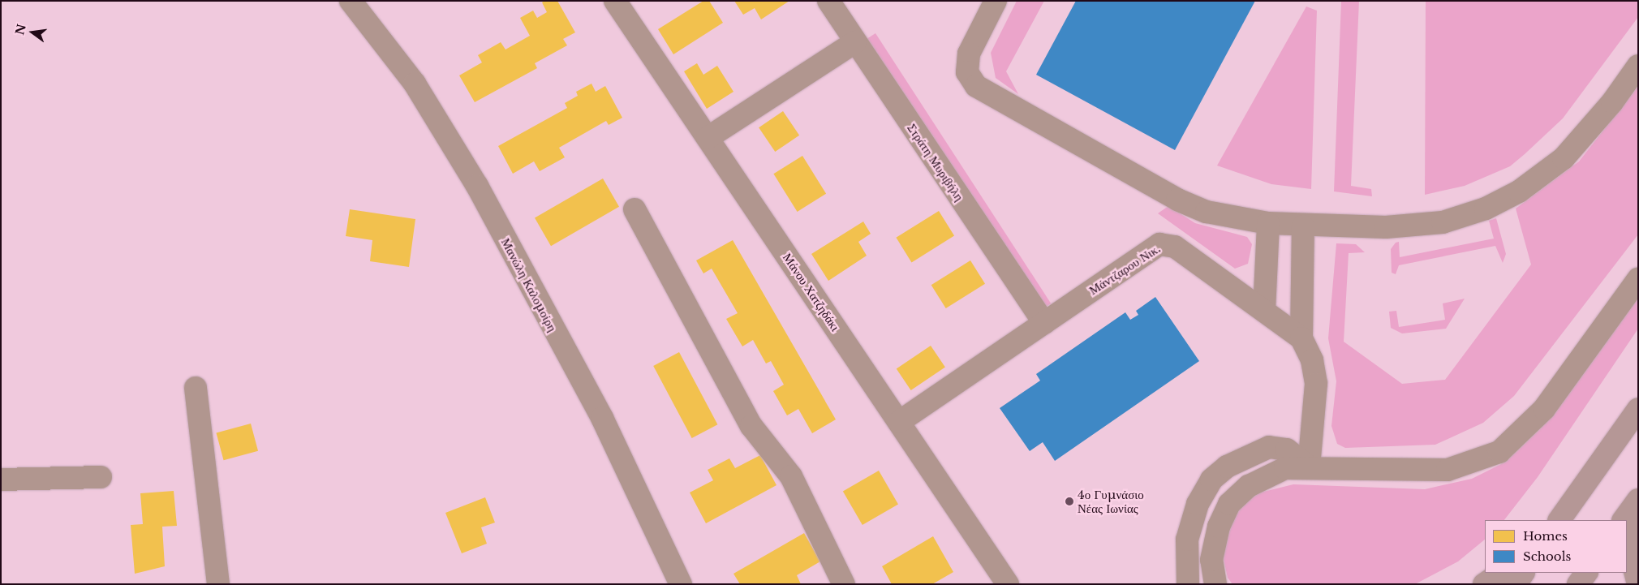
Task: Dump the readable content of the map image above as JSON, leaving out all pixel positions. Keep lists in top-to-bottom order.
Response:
{
  "streets": {
    "street": [
      "Στράτη Μυριβήλη",
      "Μάντζαρου Νικ.",
      "Μανώλη Καλομοίρη",
      "Μάνου Χατζηδάκι"
    ]
  },
  "crossings": [
    ["Στράτη Μυριβήλη", "Μάντζαρου Νικ."],
    ["Μάντζαρου Νικ.", "Μάνου Χατζηδάκι"]
  ],
  "places": ["4ο Γυμνάσιο Νέας Ιωνίας"],
  "legend": ["Homes", "Schools"],
  "north": "left"
}
